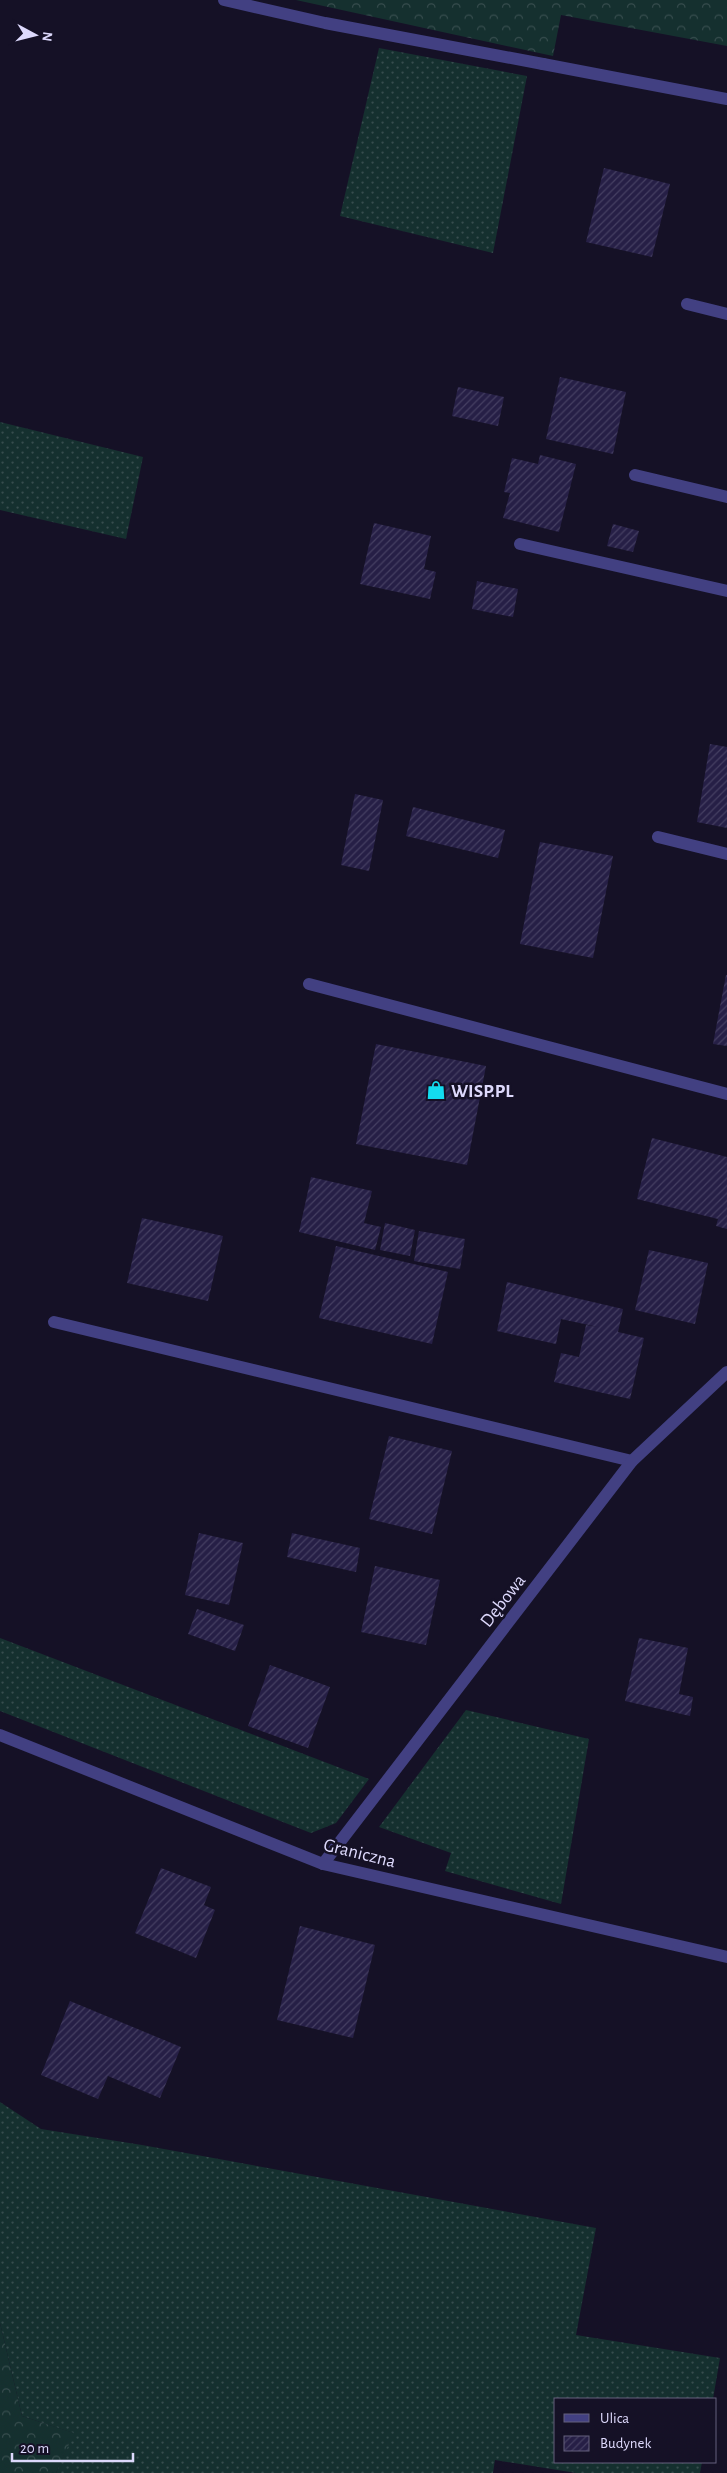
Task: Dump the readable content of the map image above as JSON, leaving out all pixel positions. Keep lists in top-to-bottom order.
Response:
{
  "streets": {
    "street": ["Dębowa", "Graniczna"]
  },
  "crossings": [
    ["Dębowa", "Graniczna"]
  ],
  "places": {
    "shop": ["WISP.PL"]
  },
  "legend": ["Ulica", "Budynek"],
  "scale_bar": "20 m",
  "north": "right"
}
